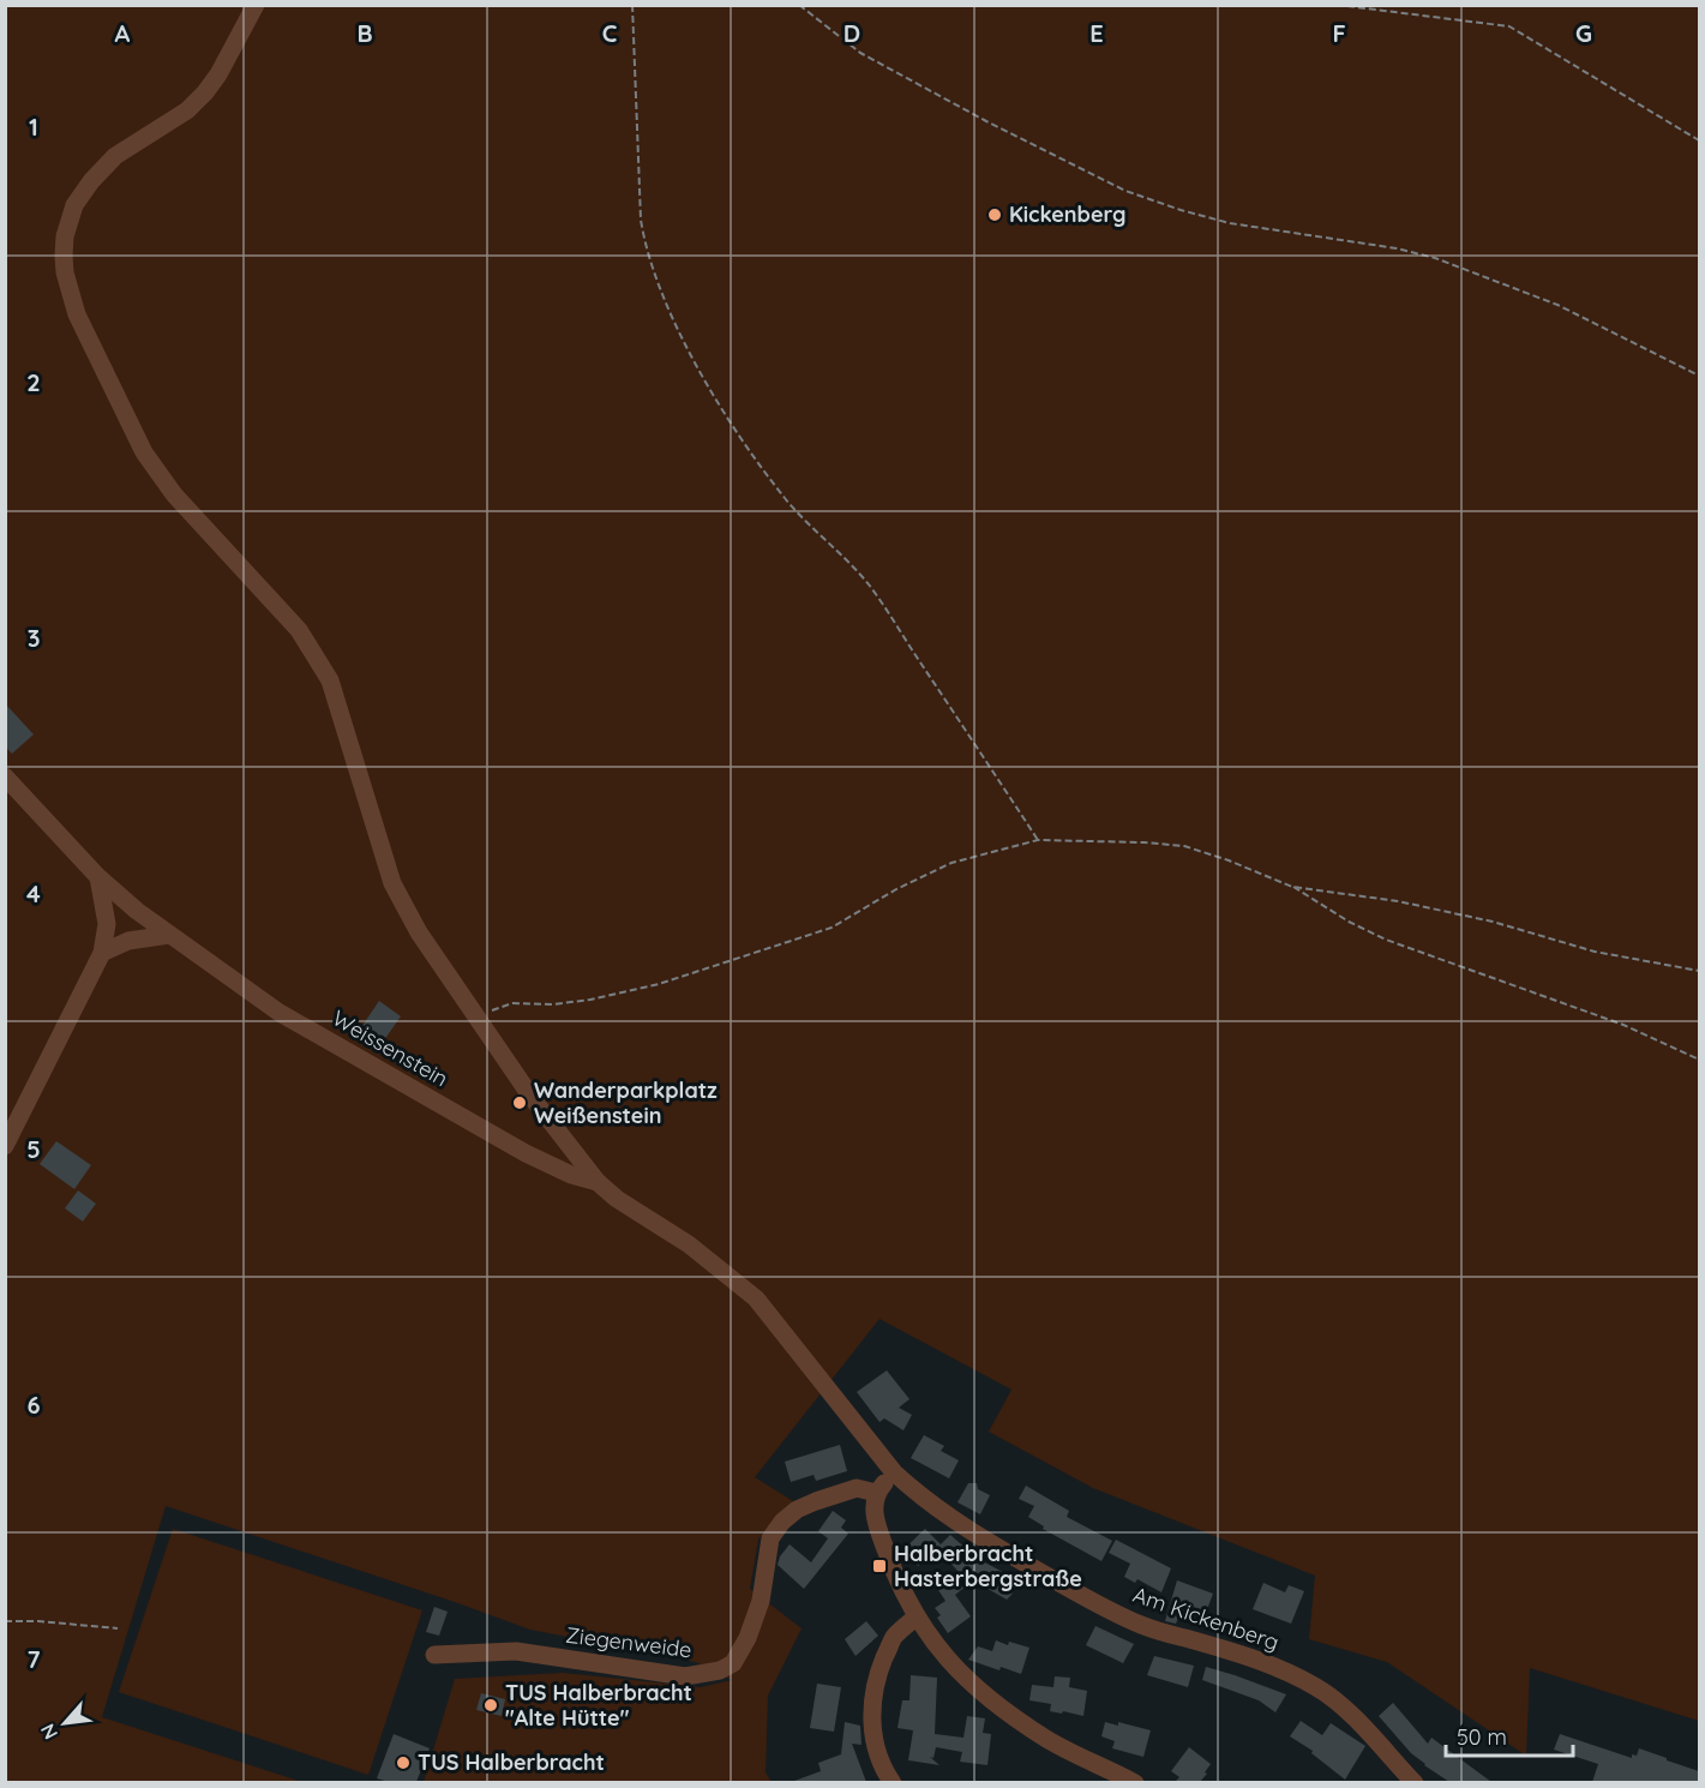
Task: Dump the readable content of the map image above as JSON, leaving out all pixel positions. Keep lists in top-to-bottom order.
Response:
{
  "streets": {
    "street": ["Weissenstein", "Am Kickenberg", "Ziegenweide"]
  },
  "crossings": [
    ["Weissenstein", "Am Kickenberg"]
  ],
  "places": {
    "other": [
      "Kickenberg",
      "Wanderparkplatz Weißenstein",
      "TUS Halberbracht \"Alte Hütte\"",
      "TUS Halberbracht"
    ],
    "transit": ["Halberbracht Hasterbergstraße"]
  },
  "scale_bar": "50 m",
  "north": "bottom left",
  "grid": {
    "columns": [
      "A",
      "B",
      "C",
      "D",
      "E",
      "F",
      "G"
    ],
    "rows": [
      "1",
      "2",
      "3",
      "4",
      "5",
      "6",
      "7"
    ]
  }
}
